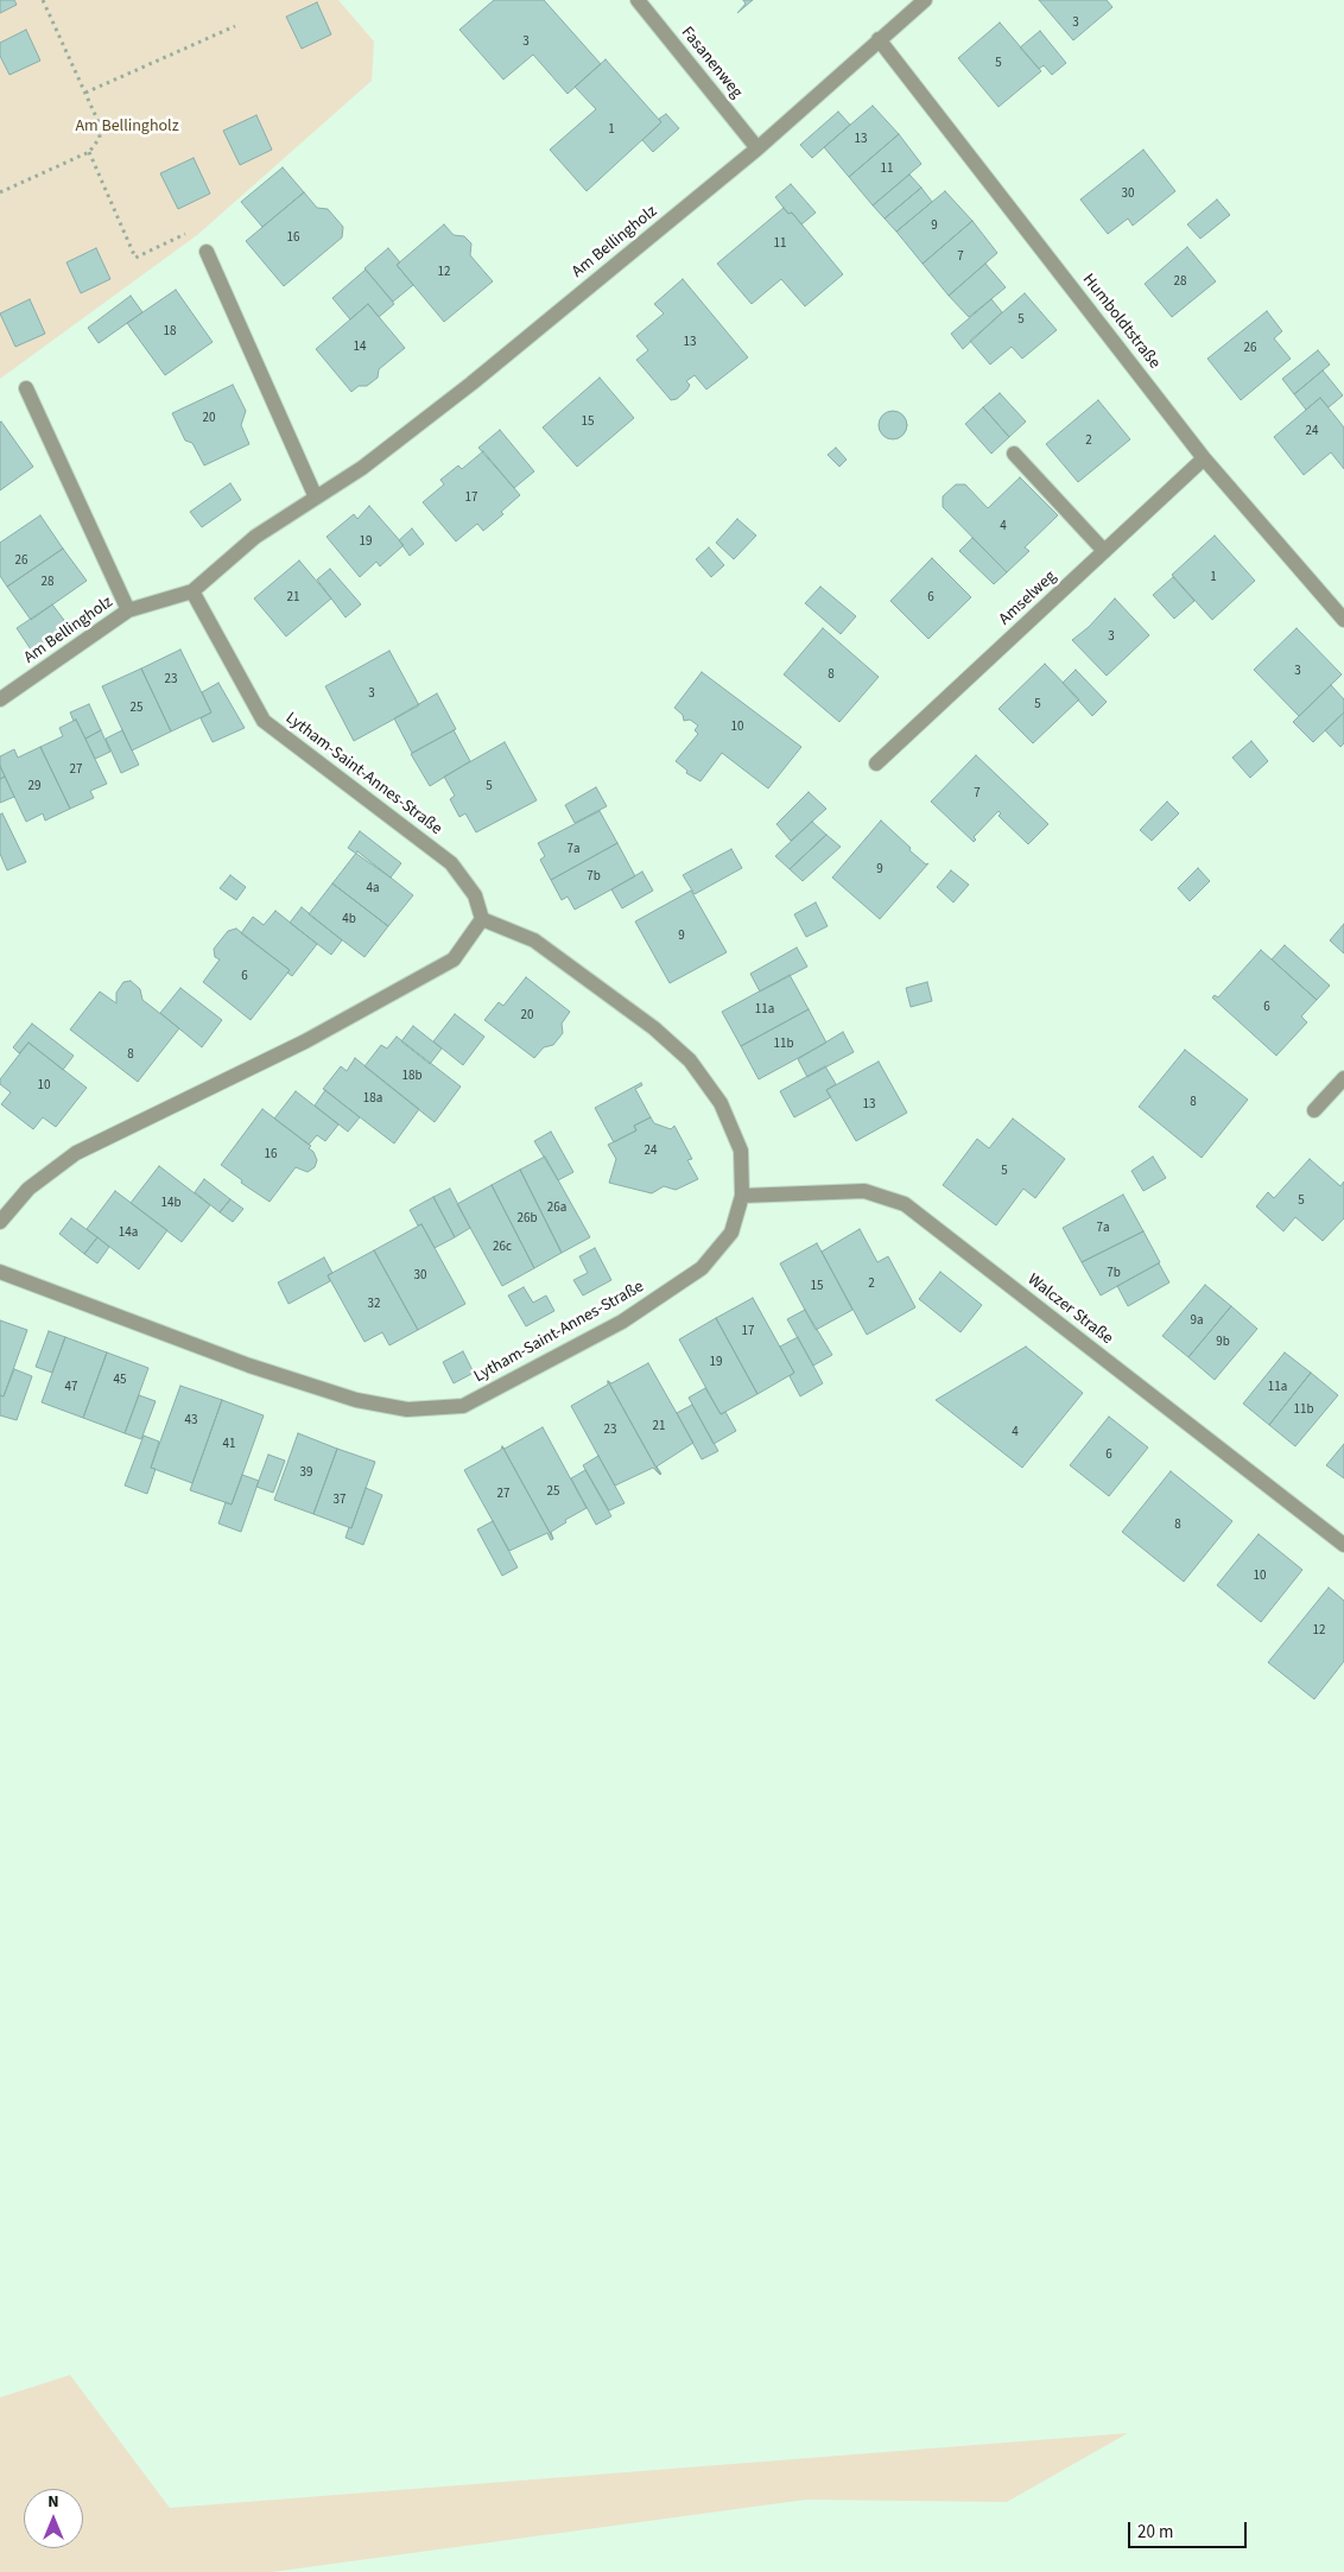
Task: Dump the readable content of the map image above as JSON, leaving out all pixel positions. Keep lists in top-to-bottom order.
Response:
{
  "streets": {
    "street": [
      "Fasanenweg",
      "Am Bellingholz",
      "Humboldtstraße",
      "Amselweg",
      "Lytham-Saint-Annes-Straße",
      "Walczer Straße"
    ]
  },
  "crossings": [
    ["Fasanenweg", "Am Bellingholz"],
    ["Am Bellingholz", "Humboldtstraße"],
    ["Am Bellingholz", "Lytham-Saint-Annes-Straße"],
    ["Humboldtstraße", "Amselweg"],
    ["Lytham-Saint-Annes-Straße", "Walczer Straße"]
  ],
  "parks": ["Am Bellingholz"],
  "house_numbers": [
    "3",
    "3",
    "5",
    "1",
    "13",
    "11",
    "30",
    "9",
    "16",
    "11",
    "7",
    "12",
    "28",
    "5",
    "18",
    "13",
    "14",
    "26",
    "20",
    "15",
    "24",
    "2",
    "17",
    "4",
    "19",
    "26",
    "1",
    "28",
    "21",
    "6",
    "3",
    "3",
    "8",
    "23",
    "3",
    "5",
    "25",
    "10",
    "27",
    "29",
    "5",
    "7",
    "7a",
    "9",
    "7b",
    "4a",
    "4b",
    "9",
    "6",
    "6",
    "11a",
    "20",
    "11b",
    "8",
    "18b",
    "10",
    "18a",
    "8",
    "13",
    "24",
    "16",
    "5",
    "5",
    "14b",
    "26a",
    "26b",
    "7a",
    "14a",
    "26c",
    "7b",
    "30",
    "2",
    "15",
    "32",
    "9a",
    "17",
    "9b",
    "19",
    "45",
    "47",
    "11a",
    "11b",
    "43",
    "21",
    "23",
    "4",
    "41",
    "6",
    "39",
    "25",
    "27",
    "37",
    "8",
    "10",
    "12"
  ],
  "scale_bar": "20 m",
  "north": "top"
}
